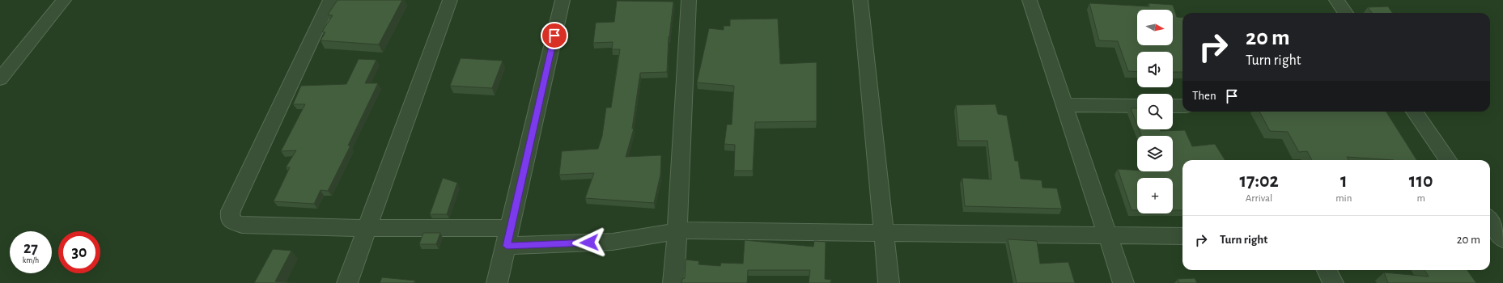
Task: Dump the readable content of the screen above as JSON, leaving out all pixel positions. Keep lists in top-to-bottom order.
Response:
{
  "north": "right",
  "page": {
    "map_buttons": "+",
    "turn": ["20 m", "Turn right"],
    "then": "Then",
    "eta": [
      "17:02",
      "Arrival",
      "1",
      "min",
      "110",
      "m"
    ],
    "list": [
      {
        "name": "Turn right",
        "value": "20 m"
      }
    ],
    "speed": "27 km/h",
    "limit": "30"
  }
}
